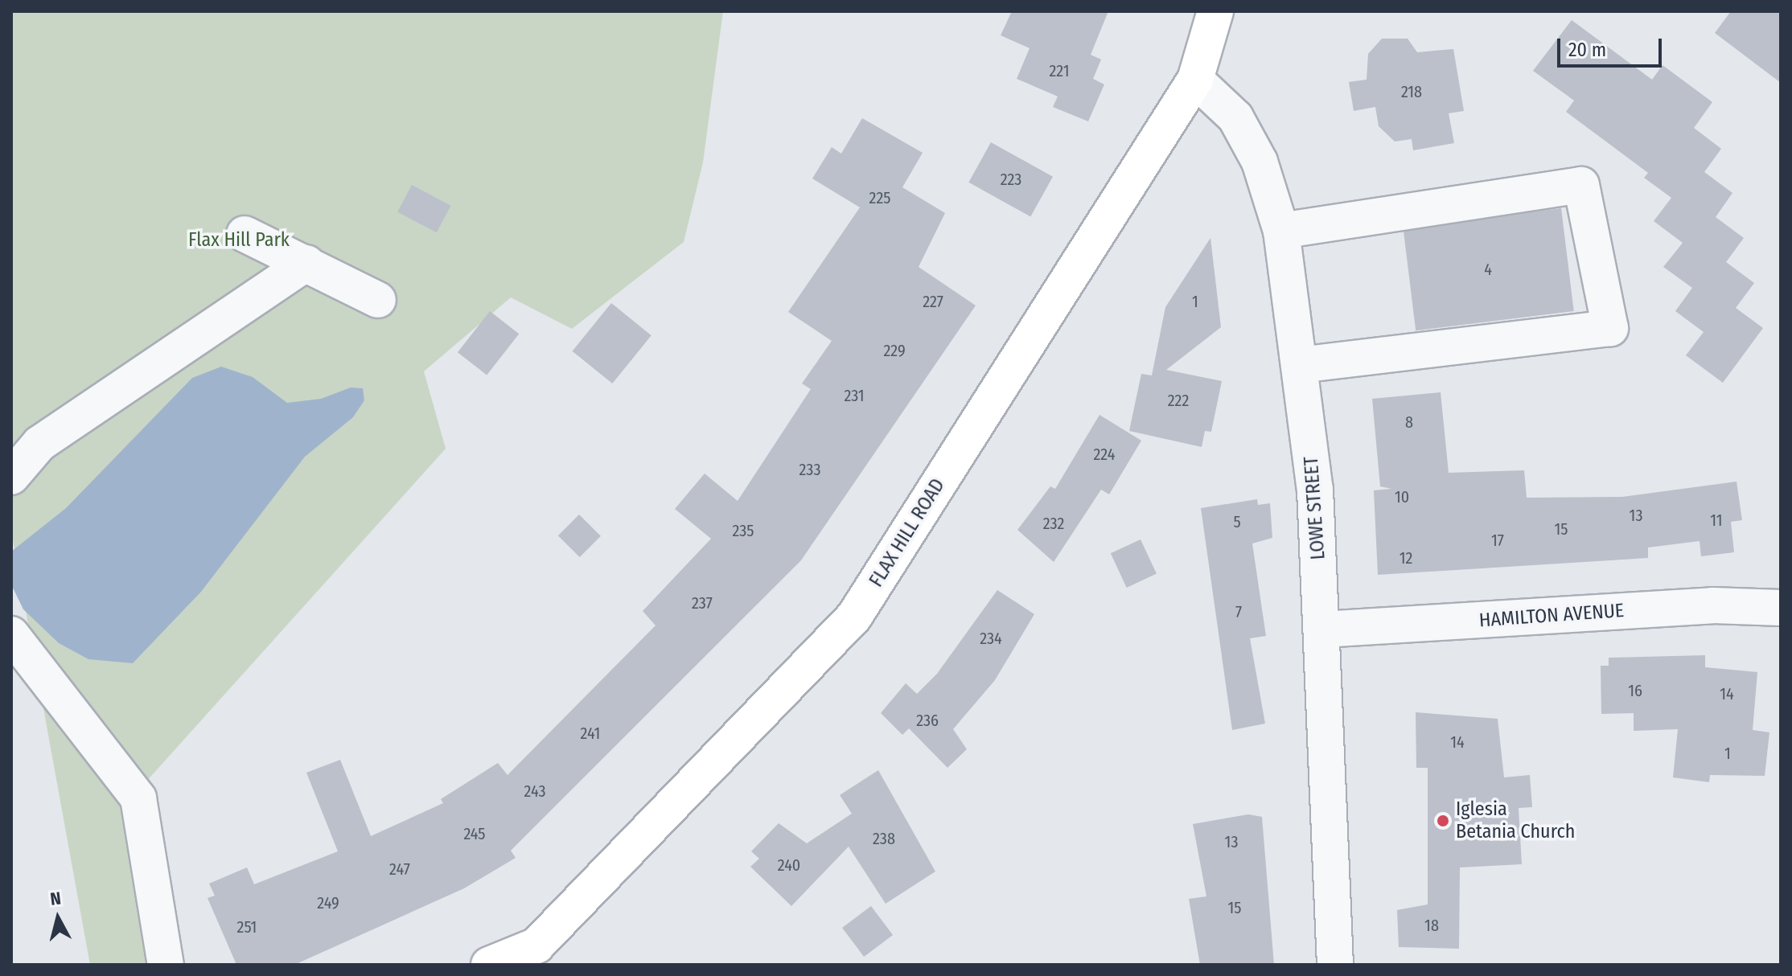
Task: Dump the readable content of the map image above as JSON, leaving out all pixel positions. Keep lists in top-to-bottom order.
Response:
{
  "streets": {
    "main road": ["FLAX HILL ROAD"],
    "street": ["LOWE STREET", "HAMILTON AVENUE"]
  },
  "crossings": [
    ["LOWE STREET", "FLAX HILL ROAD"],
    ["LOWE STREET", "HAMILTON AVENUE"]
  ],
  "parks": ["Flax Hill Park"],
  "places": ["Iglesia Betania Church"],
  "house_numbers": [
    "221",
    "218",
    "223",
    "225",
    "4",
    "227",
    "1",
    "229",
    "231",
    "222",
    "8",
    "224",
    "233",
    "10",
    "13",
    "11",
    "5",
    "232",
    "15",
    "235",
    "17",
    "12",
    "237",
    "7",
    "234",
    "16",
    "14",
    "236",
    "241",
    "14",
    "1",
    "243",
    "245",
    "238",
    "13",
    "240",
    "247",
    "249",
    "15",
    "18",
    "251"
  ],
  "scale_bar": "20 m",
  "north": "top"
}
